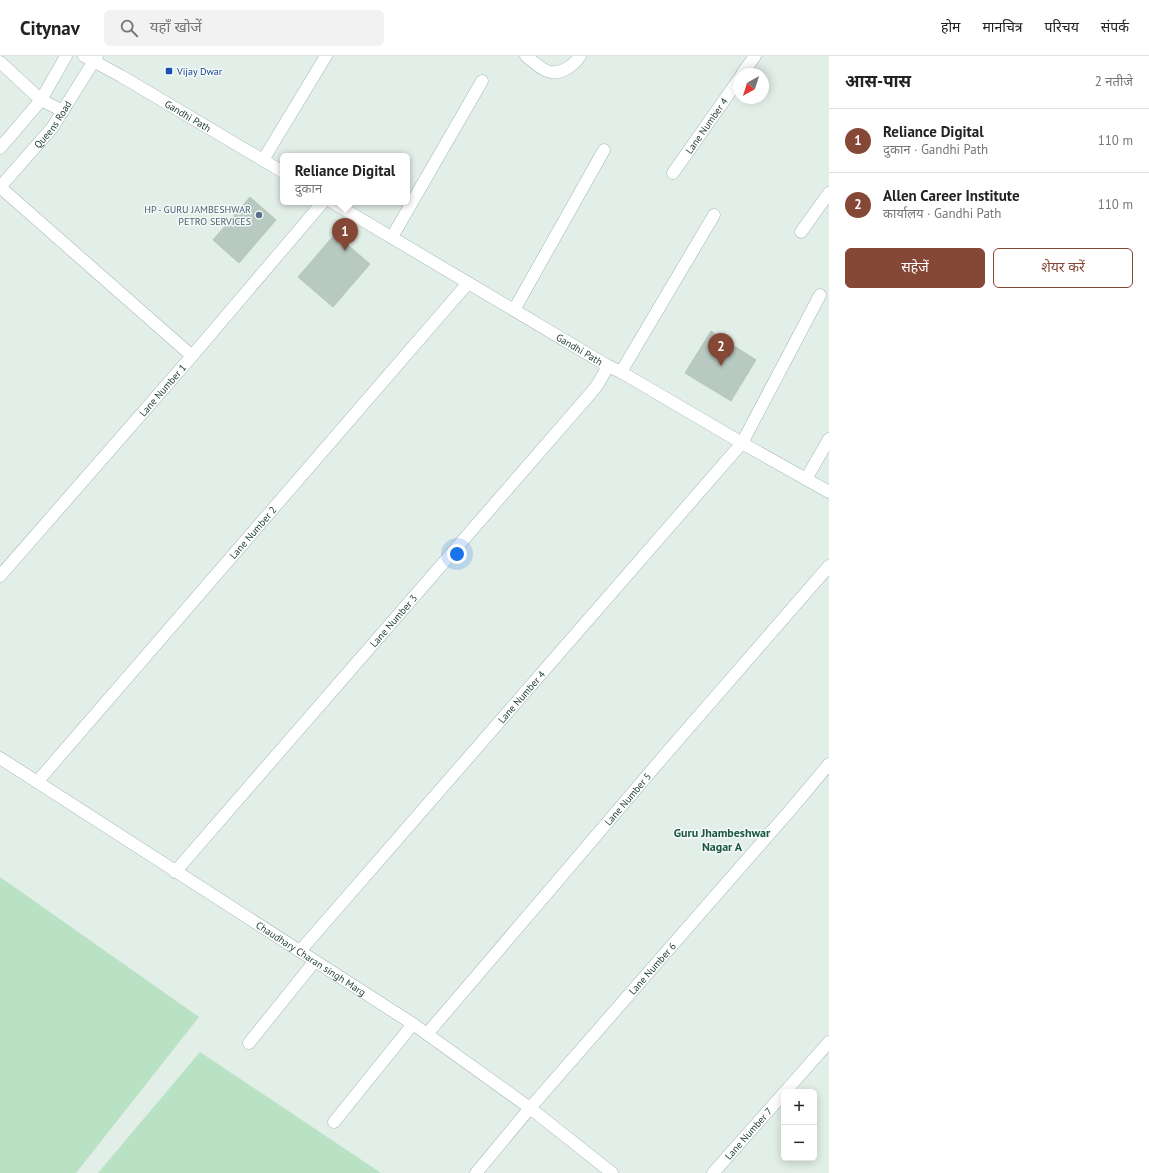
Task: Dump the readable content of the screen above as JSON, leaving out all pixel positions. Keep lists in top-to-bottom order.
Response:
{
  "streets": {
    "street": [
      "Gandhi Path",
      "Queens Road",
      "Lane Number 4",
      "Lane Number 1",
      "Lane Number 2",
      "Lane Number 3",
      "Lane Number 5",
      "Chaudhary Charan singh Marg",
      "Lane Number 6",
      "Lane Number 7"
    ]
  },
  "crossings": [
    ["Gandhi Path", "Queens Road"],
    ["Gandhi Path", "Lane Number 4"],
    ["Gandhi Path", "Lane Number 2"],
    ["Gandhi Path", "Lane Number 3"],
    ["Lane Number 4", "Chaudhary Charan singh Marg"],
    ["Lane Number 2", "Chaudhary Charan singh Marg"],
    ["Lane Number 3", "Chaudhary Charan singh Marg"],
    ["Lane Number 5", "Chaudhary Charan singh Marg"],
    ["Chaudhary Charan singh Marg", "Lane Number 6"]
  ],
  "districts": ["Guru Jhambeshwar Nagar A"],
  "places": {
    "transit": ["Vijay Dwar"],
    "other": ["HP - GURU JAMBESHWAR PETRO SERVICES"]
  },
  "north": "bottom left",
  "page": {
    "header": "Citynav",
    "search": "यहाँ खोजें",
    "nav": [
      "होम",
      "मानचित्र",
      "परिचय",
      "संपर्क"
    ],
    "heading": ["आस-पास", "2 नतीजे"],
    "list": [
      {
        "mark": "1",
        "name": "Reliance Digital",
        "note": "दुकान · Gandhi Path",
        "value": "110 m"
      },
      {
        "mark": "2",
        "name": "Allen Career Institute",
        "note": "कार्यालय · Gandhi Path",
        "value": "110 m"
      }
    ],
    "popup": ["Reliance Digital", "दुकान"],
    "pins": ["1", "2"],
    "buttons": ["सहेजें", "शेयर करें"],
    "map_buttons": ["+", "−"]
  }
}
